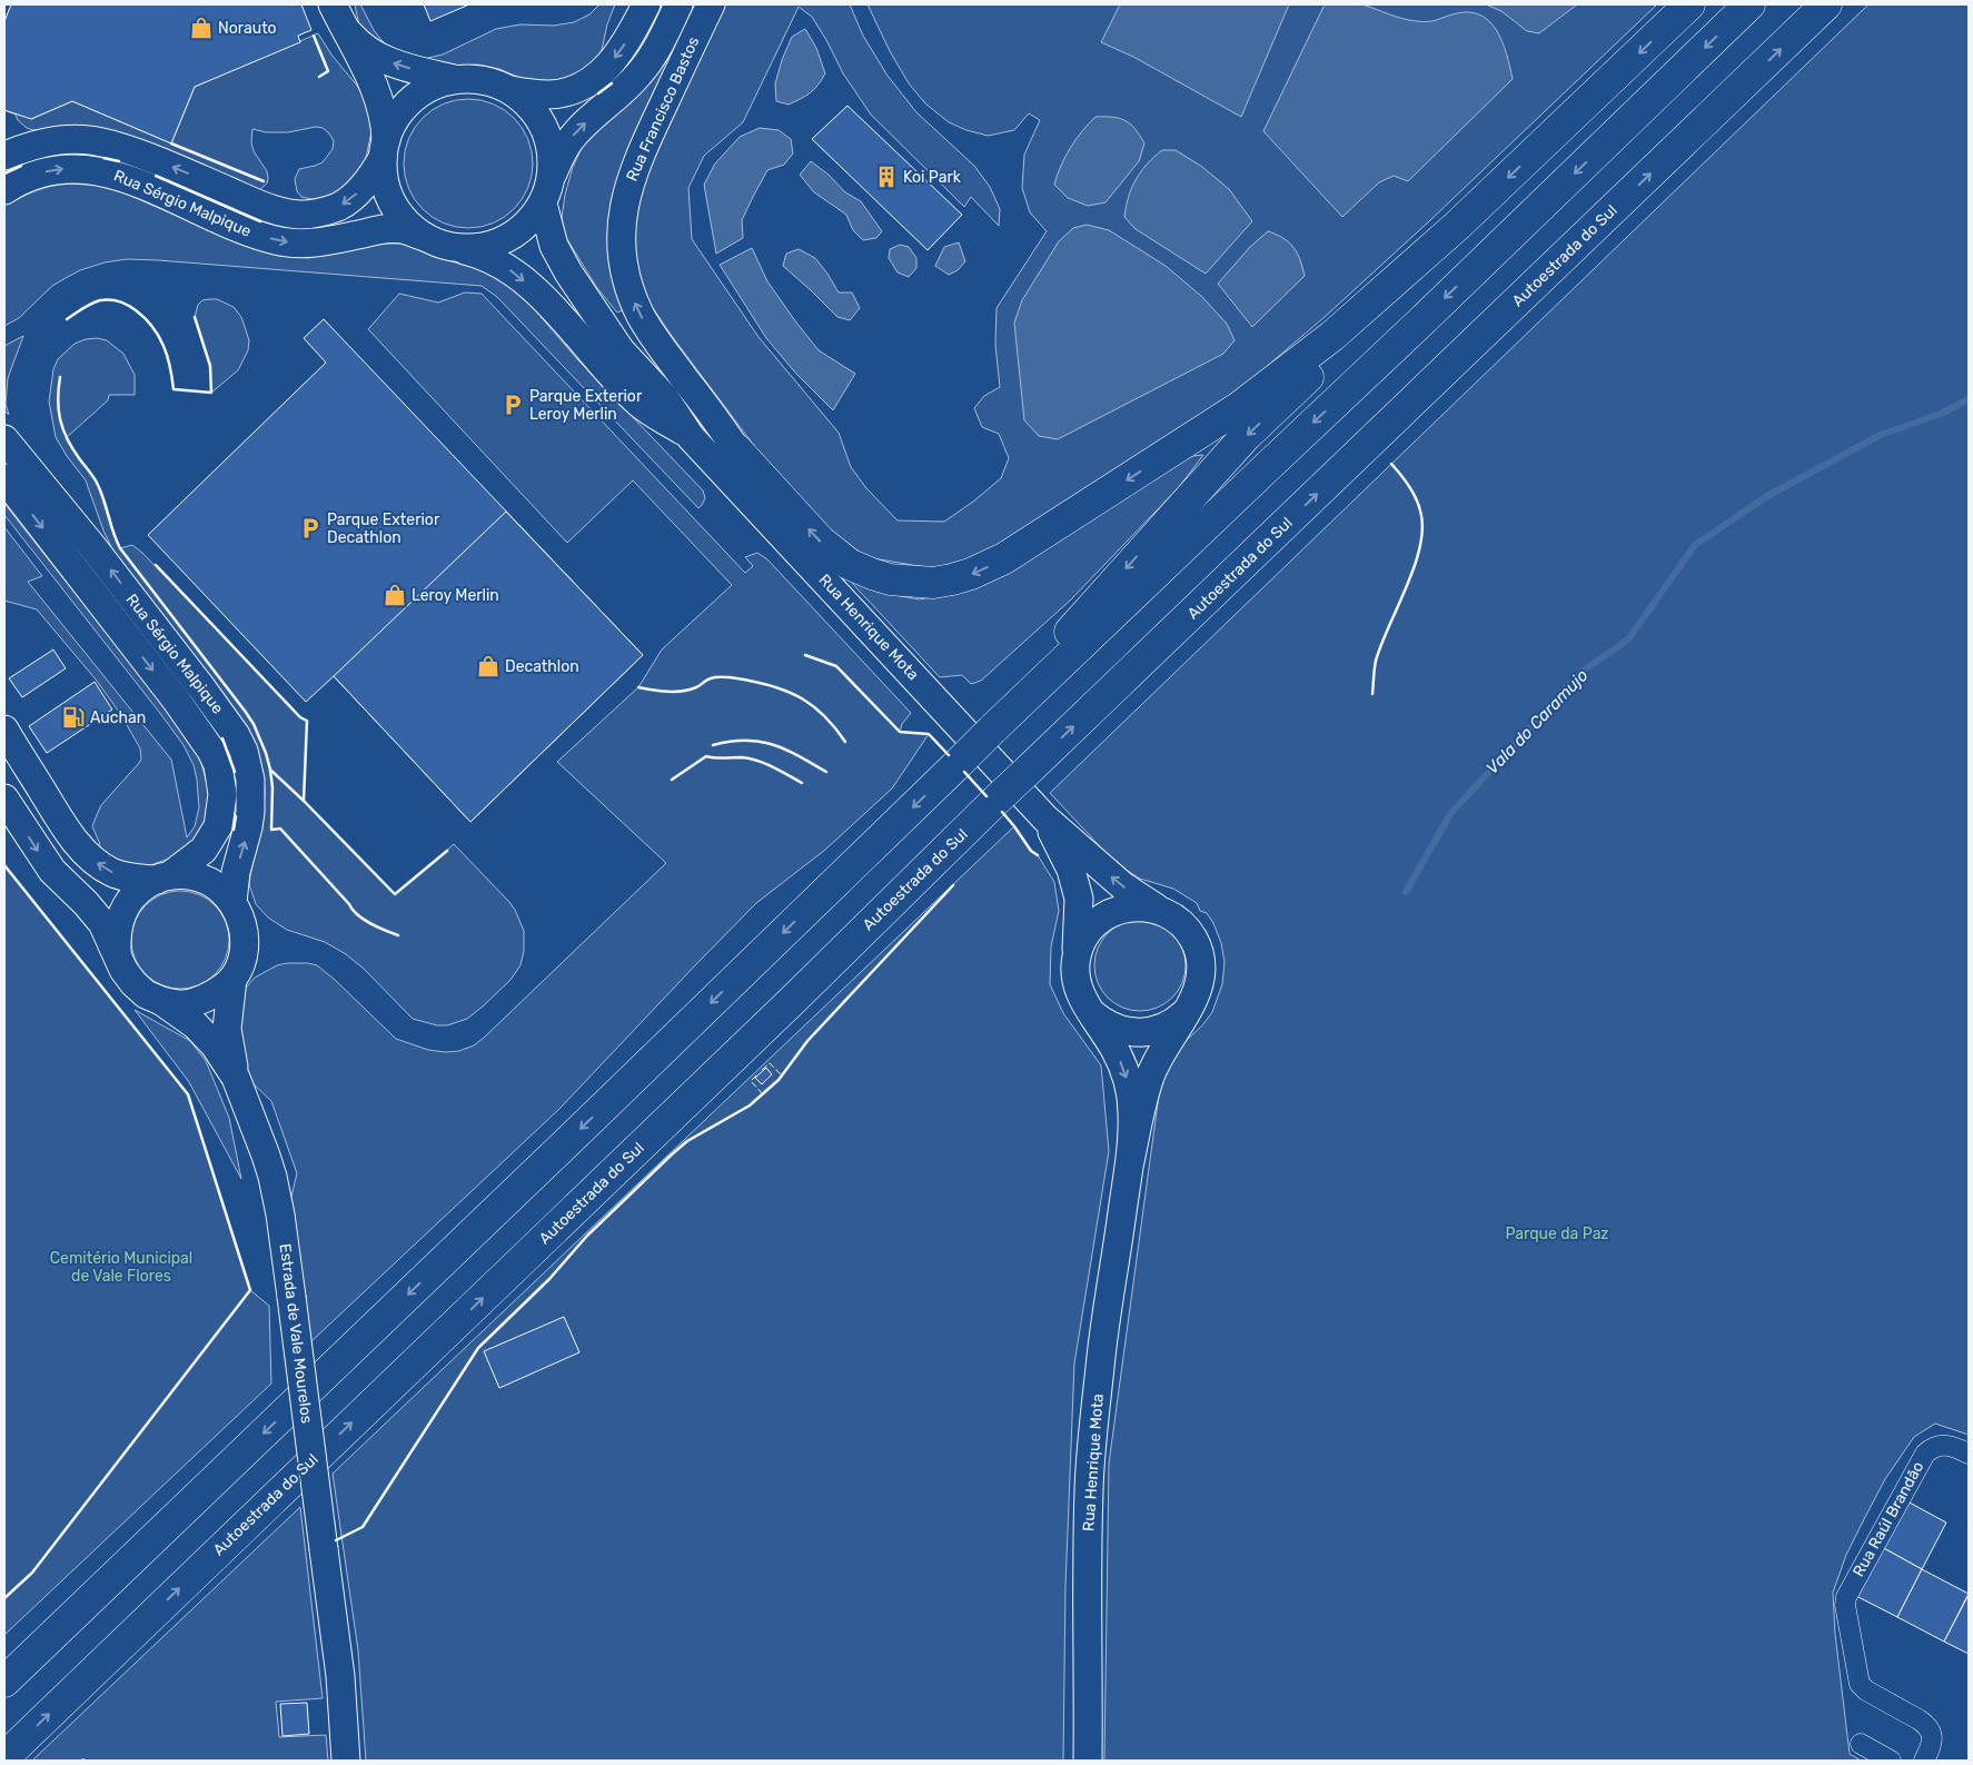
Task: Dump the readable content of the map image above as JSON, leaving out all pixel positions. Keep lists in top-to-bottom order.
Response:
{
  "streets": {
    "highway": ["Autoestrada do Sul"],
    "street": [
      "Rua Francisco Bastos",
      "Rua Sérgio Malpique",
      "Rua Henrique Mota",
      "Estrada de Vale Mourelos",
      "Rua Raúl Brandão"
    ]
  },
  "crossings": [
    ["Rua Sérgio Malpique", "Rua Henrique Mota"],
    ["Rua Sérgio Malpique", "Estrada de Vale Mourelos"]
  ],
  "one_way": ["Rua Francisco Bastos"],
  "water": ["Vala do Caramujo"],
  "parks": ["Parque da Paz", "Cemitério Municipal de Vale Flores"],
  "places": {
    "shop": ["Norauto", "Leroy Merlin", "Decathlon"],
    "building": ["Koi Park"],
    "parking": ["Parque Exterior Leroy Merlin", "Parque Exterior Decathlon"],
    "fuel station": ["Auchan"]
  }
}
